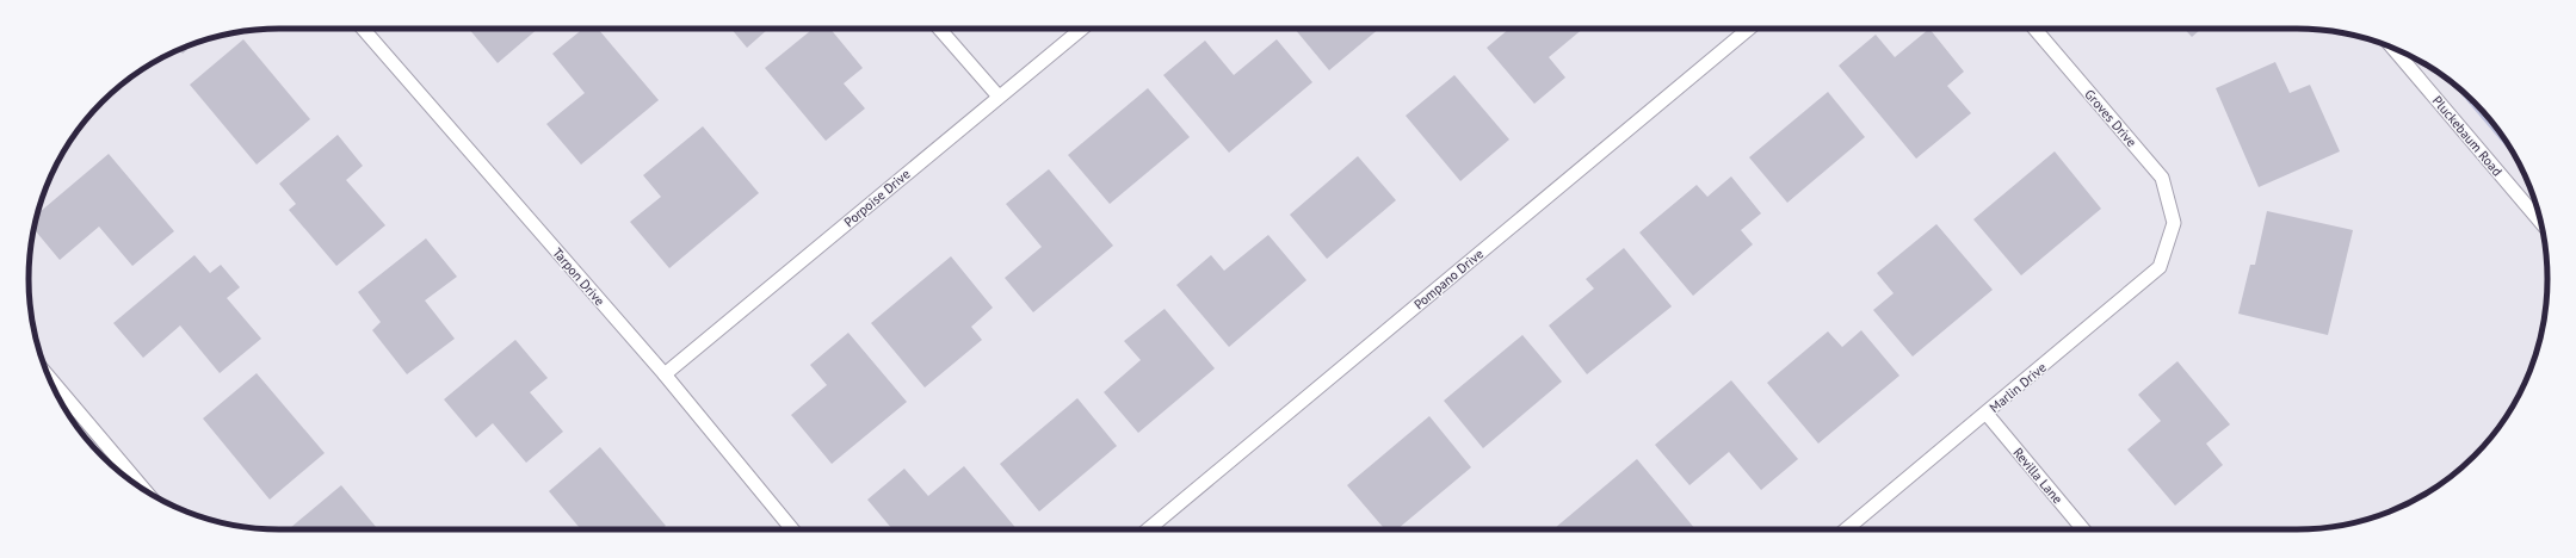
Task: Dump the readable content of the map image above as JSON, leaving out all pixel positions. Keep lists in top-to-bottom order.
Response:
{
  "streets": {
    "street": [
      "Groves Drive",
      "Pluckebaum Road",
      "Porpoise Drive",
      "Tarpon Drive",
      "Pompano Drive",
      "Marlin Drive",
      "Revilla Lane"
    ]
  },
  "crossings": [
    ["Groves Drive", "Marlin Drive"],
    ["Porpoise Drive", "Tarpon Drive"],
    ["Marlin Drive", "Revilla Lane"]
  ]
}
